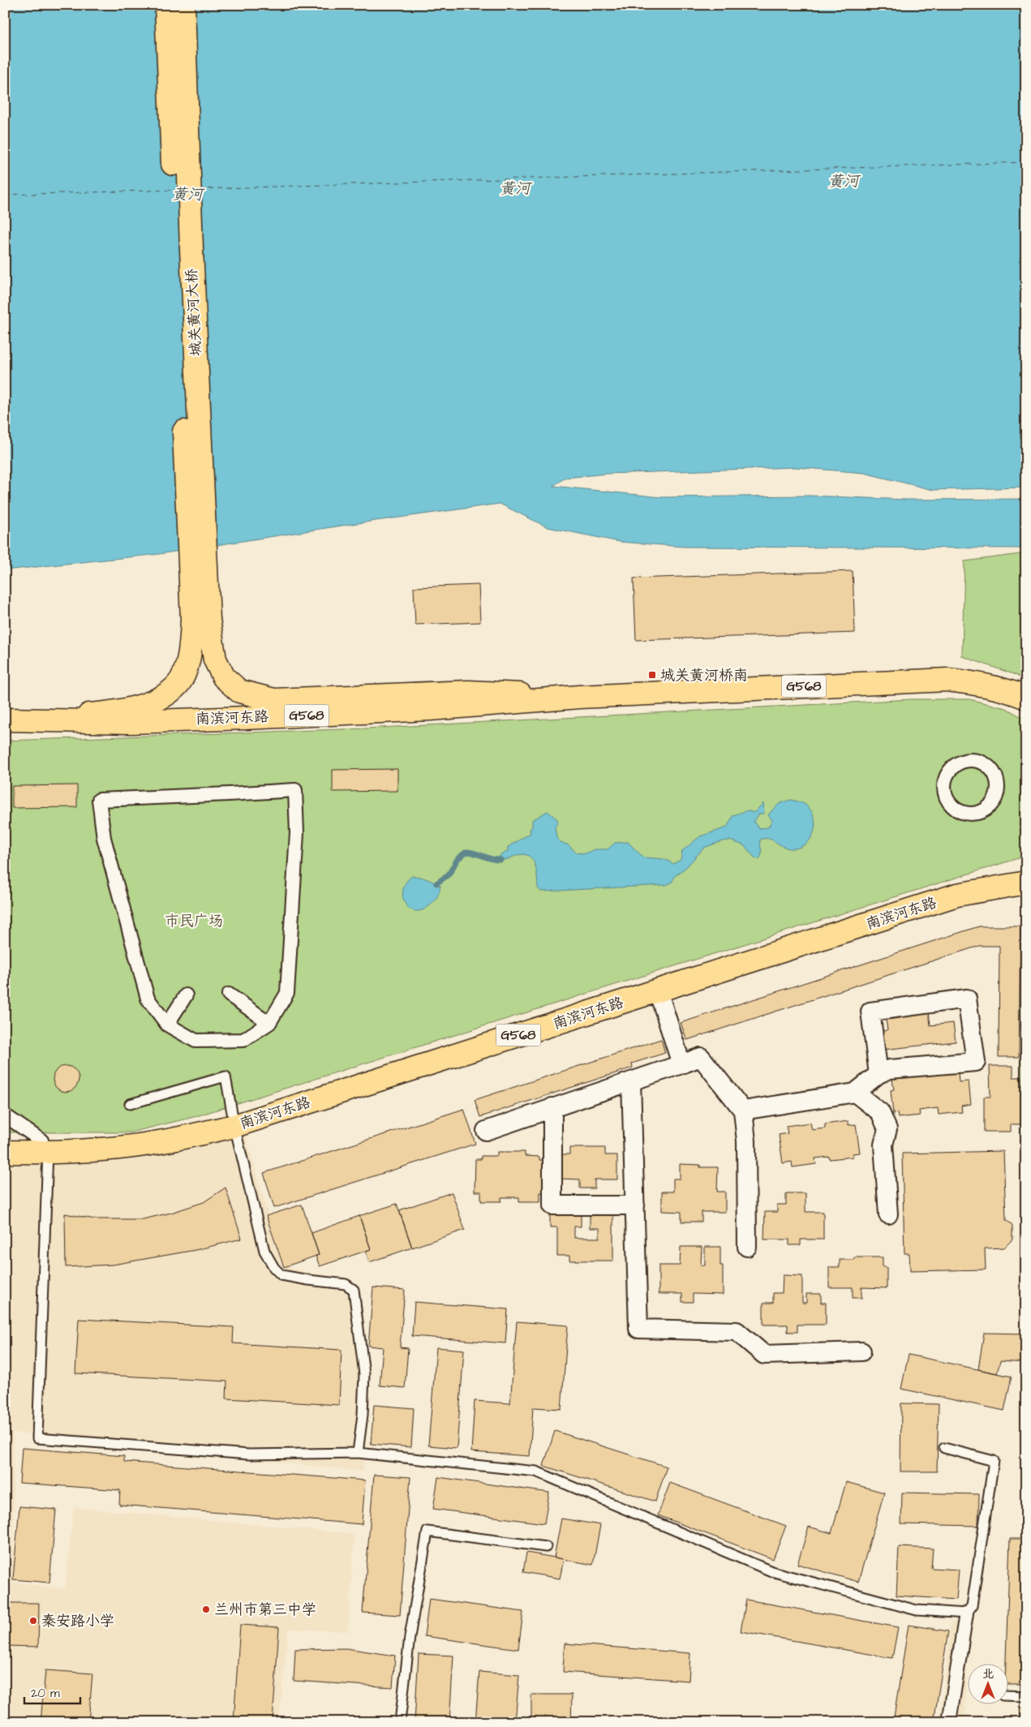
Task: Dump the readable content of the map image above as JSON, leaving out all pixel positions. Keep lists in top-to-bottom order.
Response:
{
  "streets": {
    "main road": ["城关黄河大桥", "G568", "南滨河东路"]
  },
  "crossings": [
    ["城关黄河大桥", "南滨河东路"]
  ],
  "water": ["黄河"],
  "parks": ["市民广场"],
  "places": {
    "transit": ["城关黄河桥南"],
    "other": ["兰州市第三中学", "秦安路小学"]
  },
  "scale_bar": "20 m",
  "north": "top"
}
